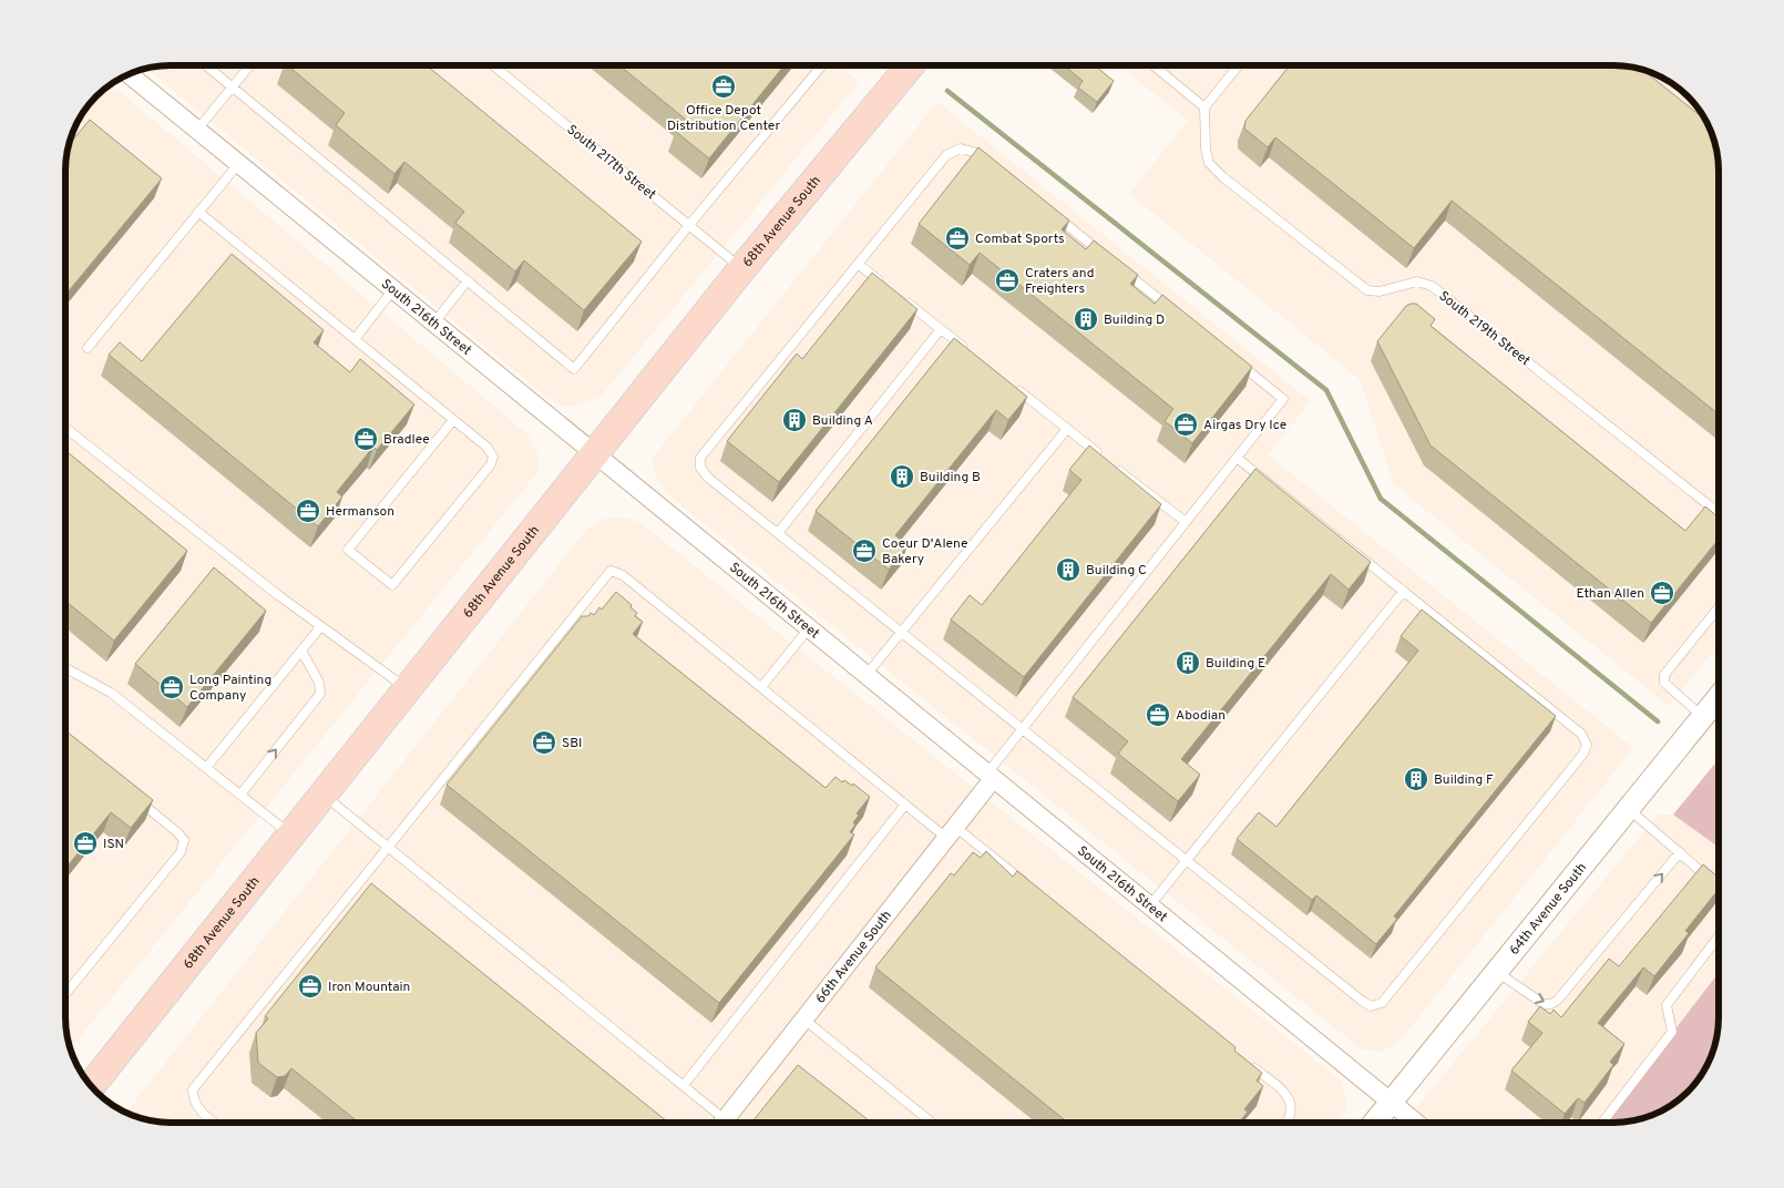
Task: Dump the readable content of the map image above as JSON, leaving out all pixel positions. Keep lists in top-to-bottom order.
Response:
{
  "streets": {
    "main road": ["68th Avenue South"],
    "street": ["South 216th Street", "64th Avenue South", "66th Avenue South"],
    "lane": ["South 217th Street", "South 219th Street"]
  },
  "crossings": [
    ["South 217th Street", "68th Avenue South"],
    ["68th Avenue South", "South 216th Street"],
    ["South 216th Street", "64th Avenue South"],
    ["South 216th Street", "66th Avenue South"]
  ],
  "places": {
    "office": [
      "Office Depot Distribution Center",
      "Combat Sports",
      "Craters and Freighters",
      "Airgas Dry Ice",
      "Bradlee",
      "Hermanson",
      "Coeur D'Alene Bakery",
      "Ethan Allen",
      "Long Painting Company",
      "Abodian",
      "SBI",
      "ISN",
      "Iron Mountain"
    ],
    "building": [
      "Building D",
      "Building A",
      "Building B",
      "Building C",
      "Building E",
      "Building F"
    ]
  }
}
